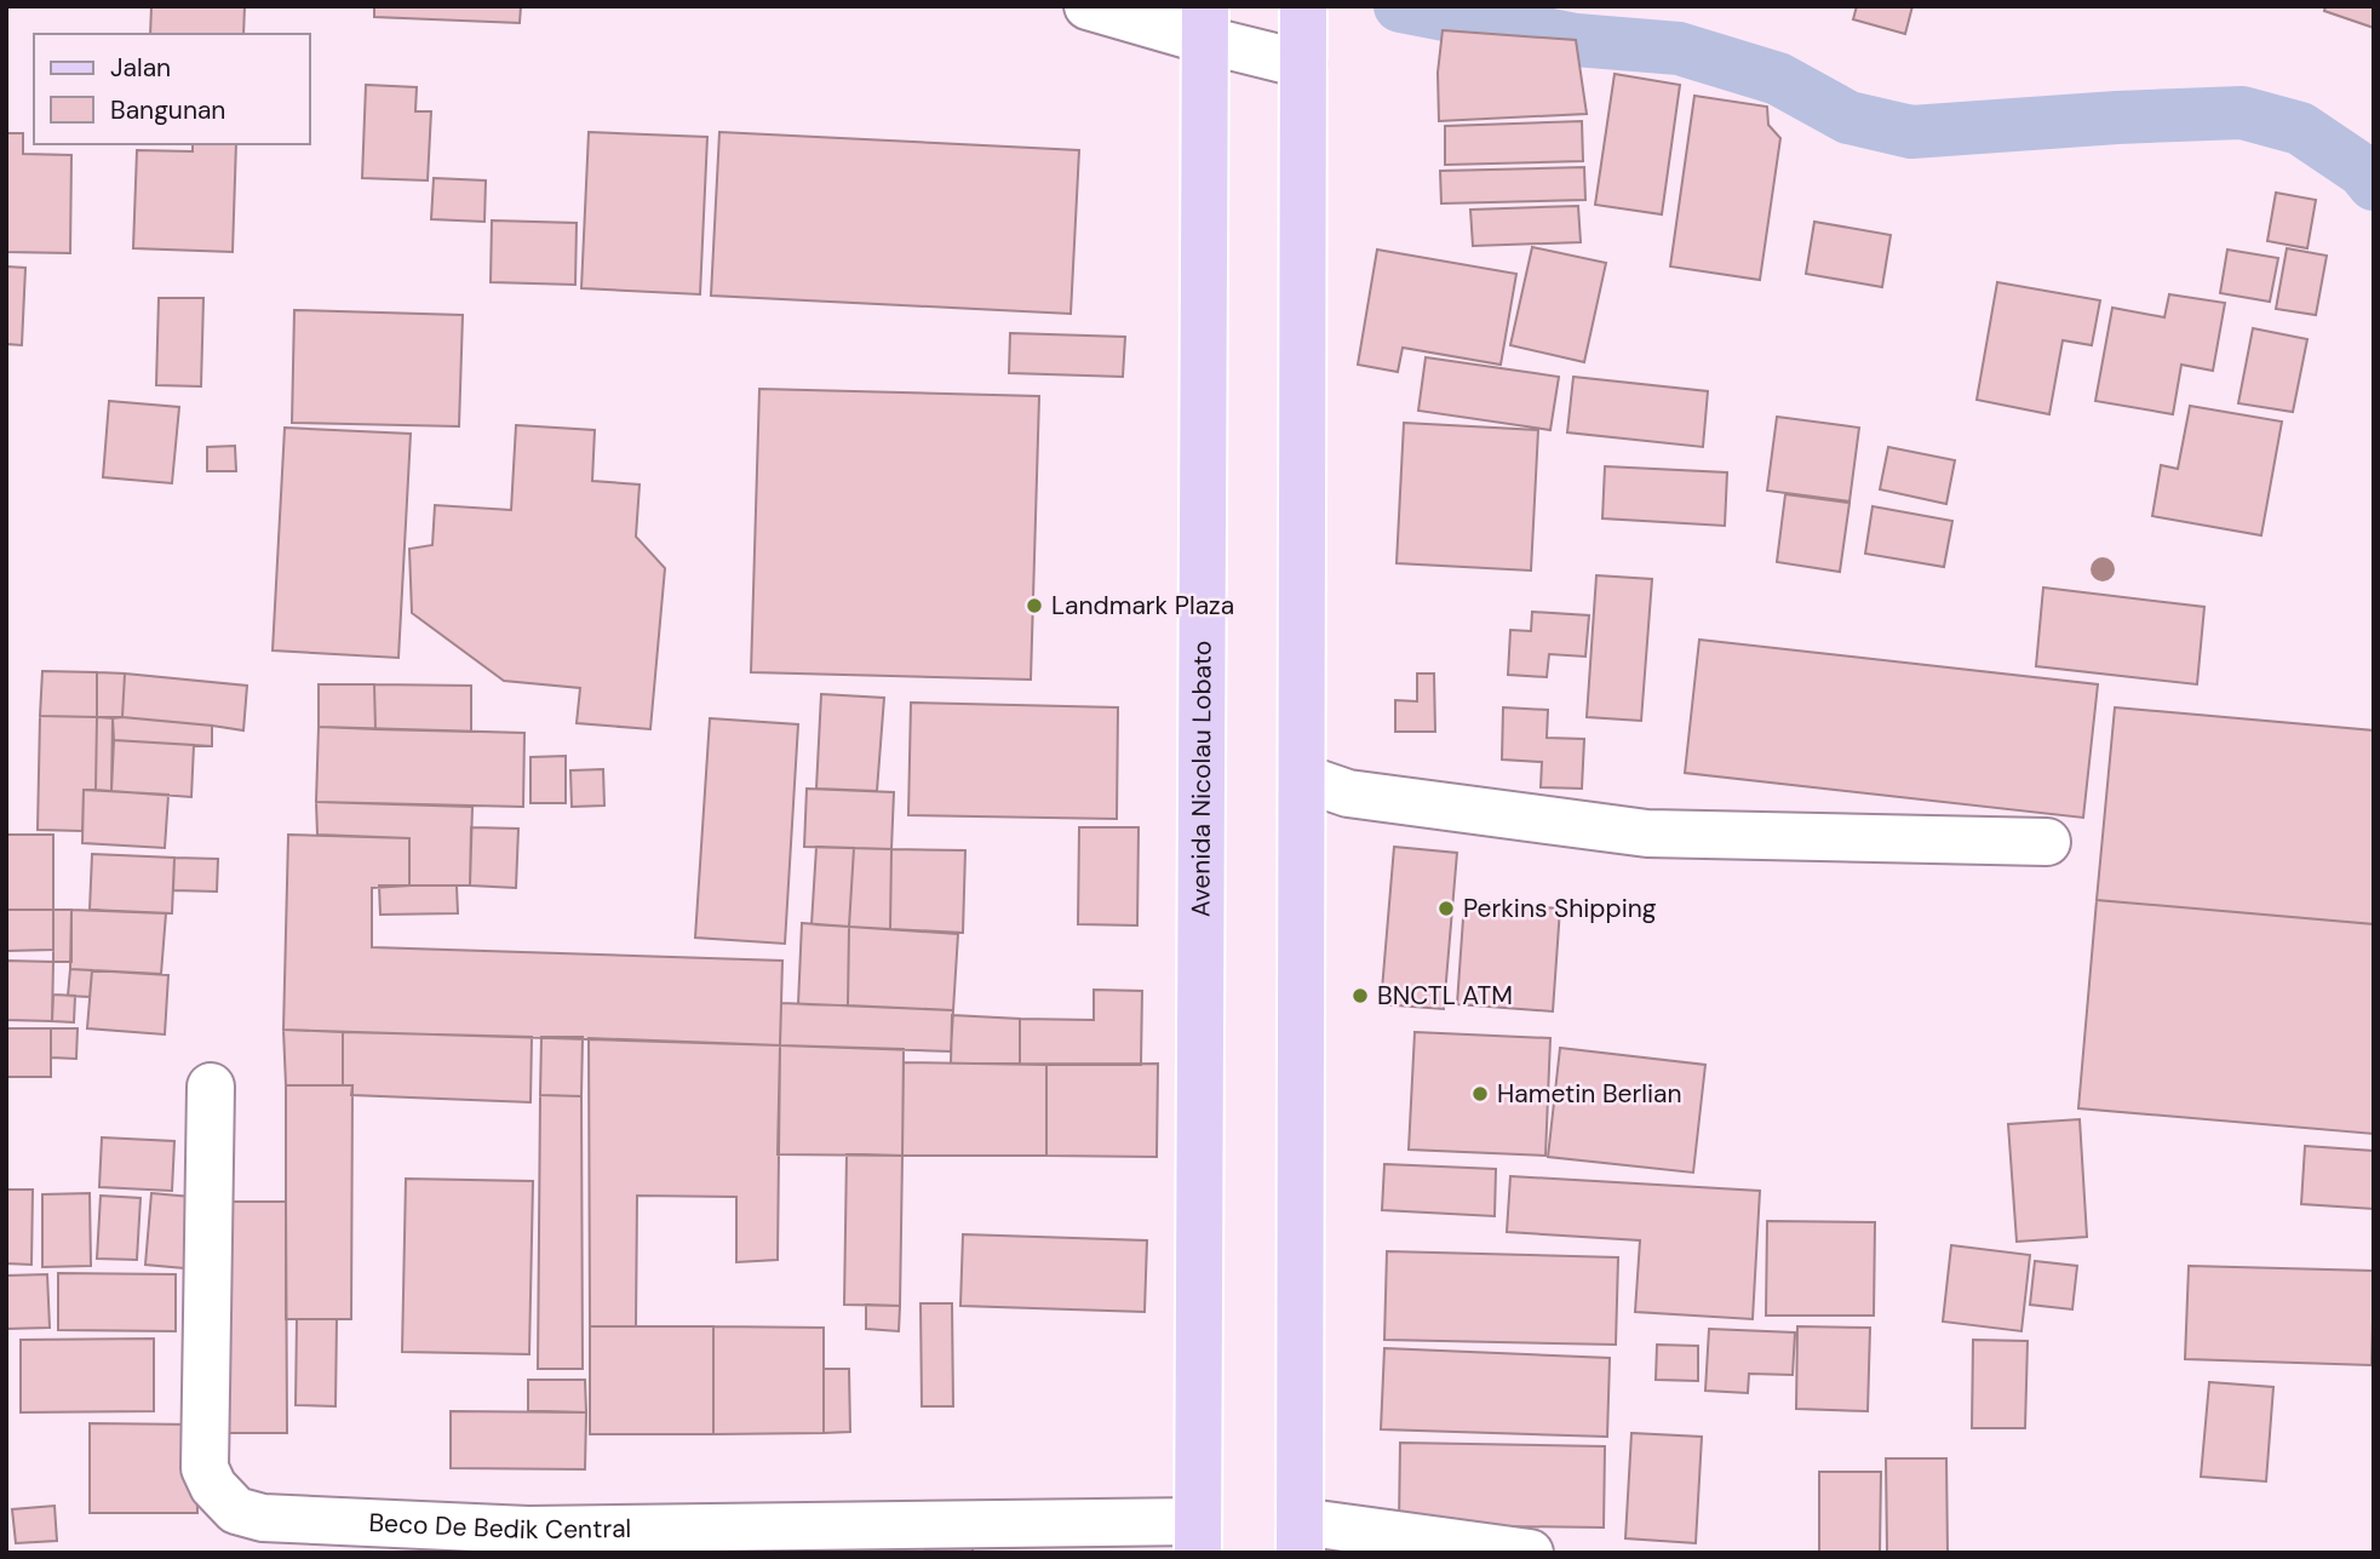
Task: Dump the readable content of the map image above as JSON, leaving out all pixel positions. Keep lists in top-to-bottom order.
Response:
{
  "streets": {
    "main road": ["Avenida Nicolau Lobato"],
    "street": ["Beco De Bedik Central"]
  },
  "crossings": [
    ["Avenida Nicolau Lobato", "Beco De Bedik Central"]
  ],
  "places": [
    "Landmark Plaza",
    "Perkins Shipping",
    "BNCTL ATM",
    "Hametin Berlian"
  ],
  "legend": ["Jalan", "Bangunan"]
}
